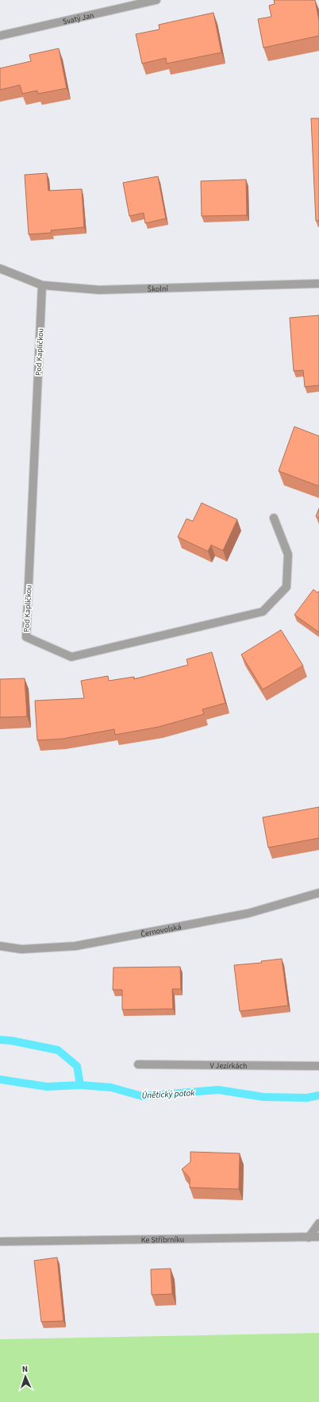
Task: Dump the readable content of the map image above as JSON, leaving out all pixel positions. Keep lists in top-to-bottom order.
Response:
{
  "streets": {
    "street": [
      "Svatý Jan",
      "Školní",
      "Pod Kapličkou",
      "Černovolská",
      "V Jezírkách",
      "Ke Stříbrníku"
    ]
  },
  "crossings": [
    ["Školní", "Pod Kapličkou"]
  ],
  "water": ["Únětický potok"],
  "north": "top"
}
